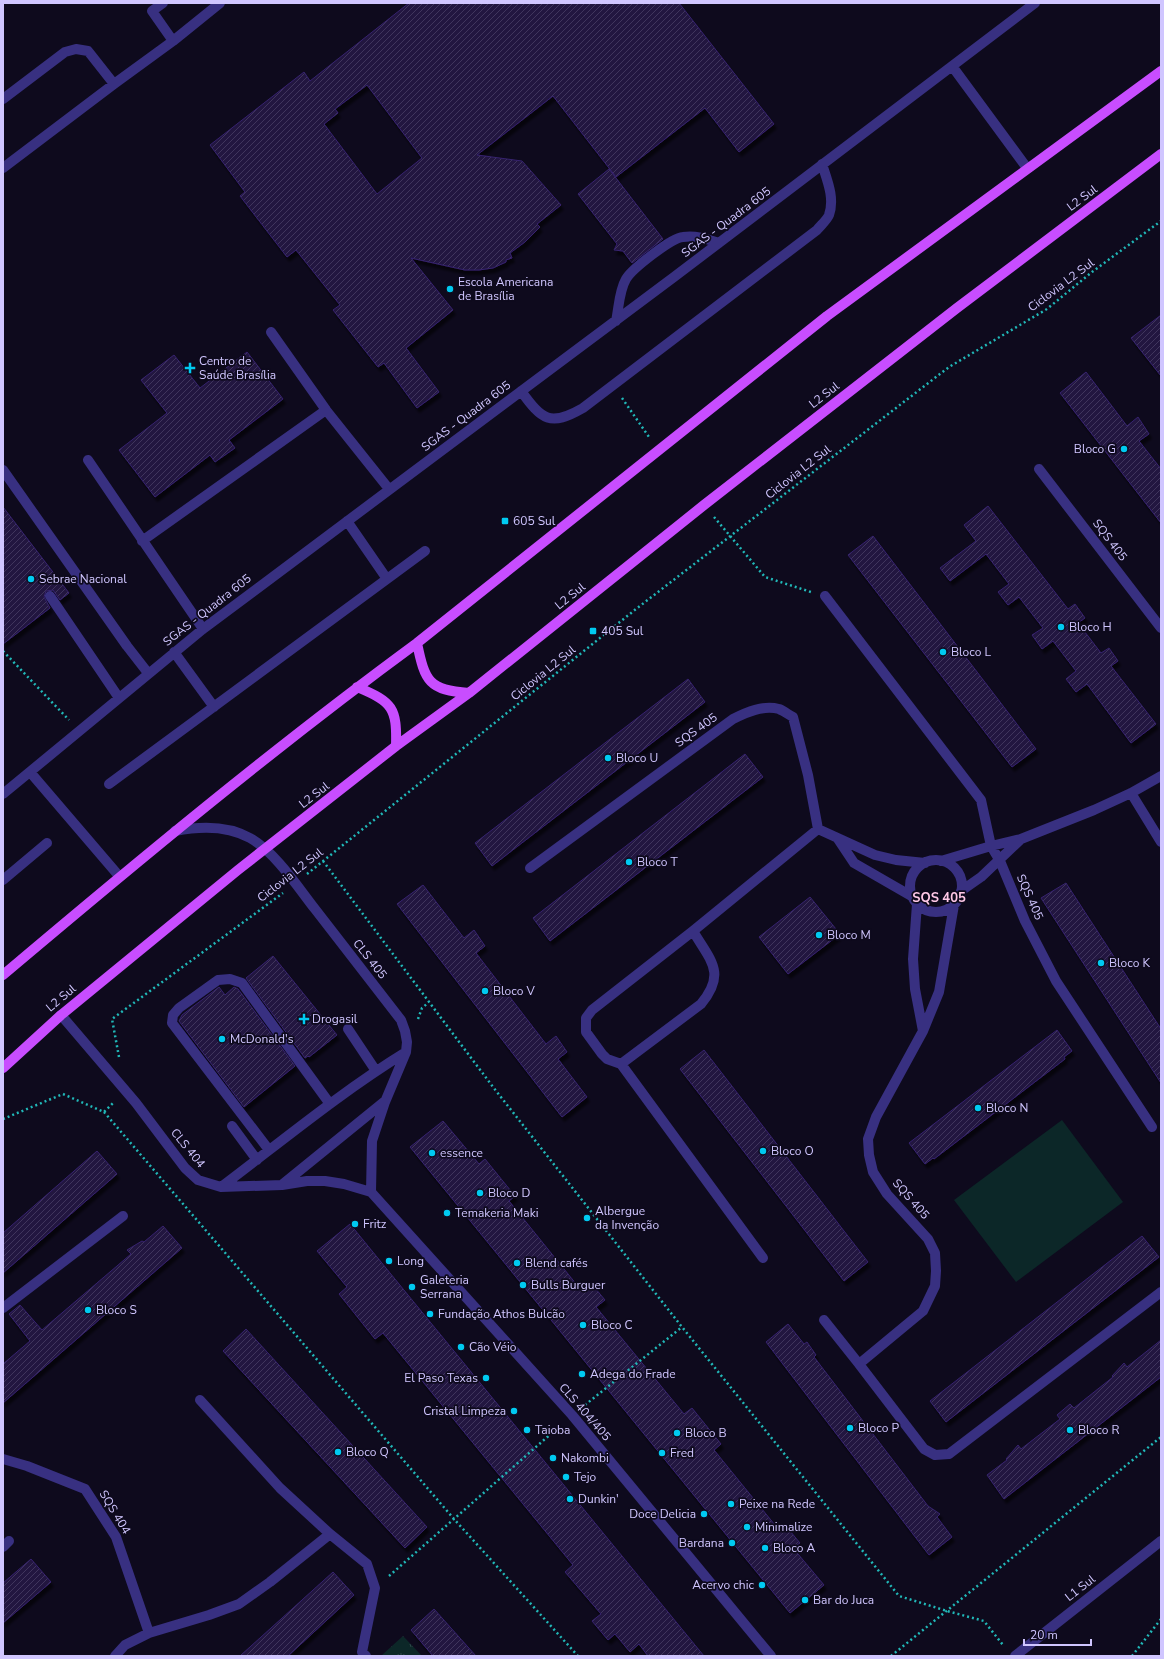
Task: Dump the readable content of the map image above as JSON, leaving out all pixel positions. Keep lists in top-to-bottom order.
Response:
{
  "streets": {
    "main road": ["L2 Sul"],
    "street": [
      "SGAS - Quadra 605",
      "SQS 405",
      "CLS 405",
      "CLS 404",
      "CLS 404/405",
      "SQS 404",
      "L1 Sul"
    ],
    "path": ["Ciclovia L2 Sul"]
  },
  "crossings": [
    ["L2 Sul", "CLS 405"],
    ["L2 Sul", "CLS 404"],
    ["Ciclovia L2 Sul", "CLS 405"],
    ["CLS 405", "CLS 404"],
    ["CLS 405", "CLS 404/405"],
    ["CLS 404", "CLS 404/405"]
  ],
  "districts": ["SQS 405"],
  "places": {
    "other": [
      "Escola Americana de Brasília",
      "Bloco G",
      "Sebrae Nacional",
      "Bloco H",
      "Bloco L",
      "Bloco U",
      "Bloco T",
      "Bloco M",
      "Bloco K",
      "Bloco V",
      "McDonald's",
      "Bloco N",
      "Bloco O",
      "essence",
      "Bloco D",
      "Temakeria Maki",
      "Albergue da Invenção",
      "Fritz",
      "Long",
      "Blend cafés",
      "Bulls Burguer",
      "Galeteria Serrana",
      "Bloco S",
      "Fundação Athos Bulcão",
      "Bloco C",
      "Cão Véio",
      "Adega do Frade",
      "El Paso Texas",
      "Cristal Limpeza",
      "Bloco P",
      "Taioba",
      "Bloco R",
      "Bloco B",
      "Bloco Q",
      "Fred",
      "Nakombi",
      "Tejo",
      "Dunkin'",
      "Peixe na Rede",
      "Doce Delicia",
      "Minimalize",
      "Bardana",
      "Bloco A",
      "Acervo chic",
      "Bar do Juca"
    ],
    "health": ["Centro de Saúde Brasília", "Drogasil"],
    "transit": ["605 Sul", "405 Sul"]
  },
  "scale_bar": "20 m"
}
